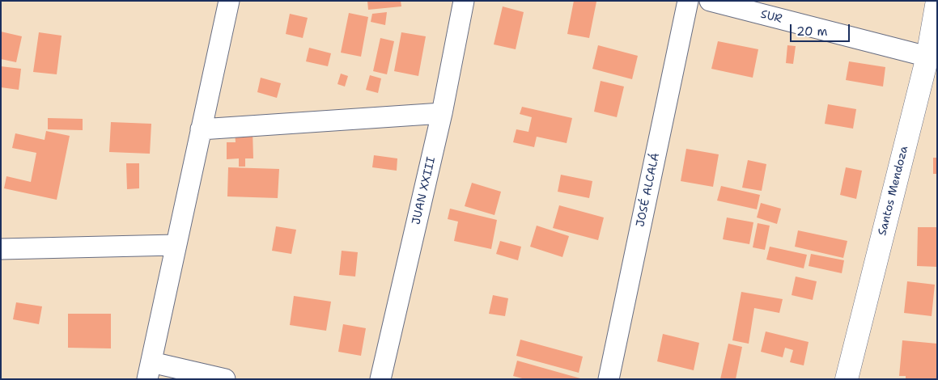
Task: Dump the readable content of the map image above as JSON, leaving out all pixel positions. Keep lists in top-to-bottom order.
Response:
{
  "streets": {
    "street": [
      "SUR",
      "JOSÉ ALCALÁ",
      "JUAN XXIII",
      "Santos Mendoza"
    ]
  },
  "crossings": [
    ["SUR", "Santos Mendoza"]
  ],
  "scale_bar": "20 m"
}
